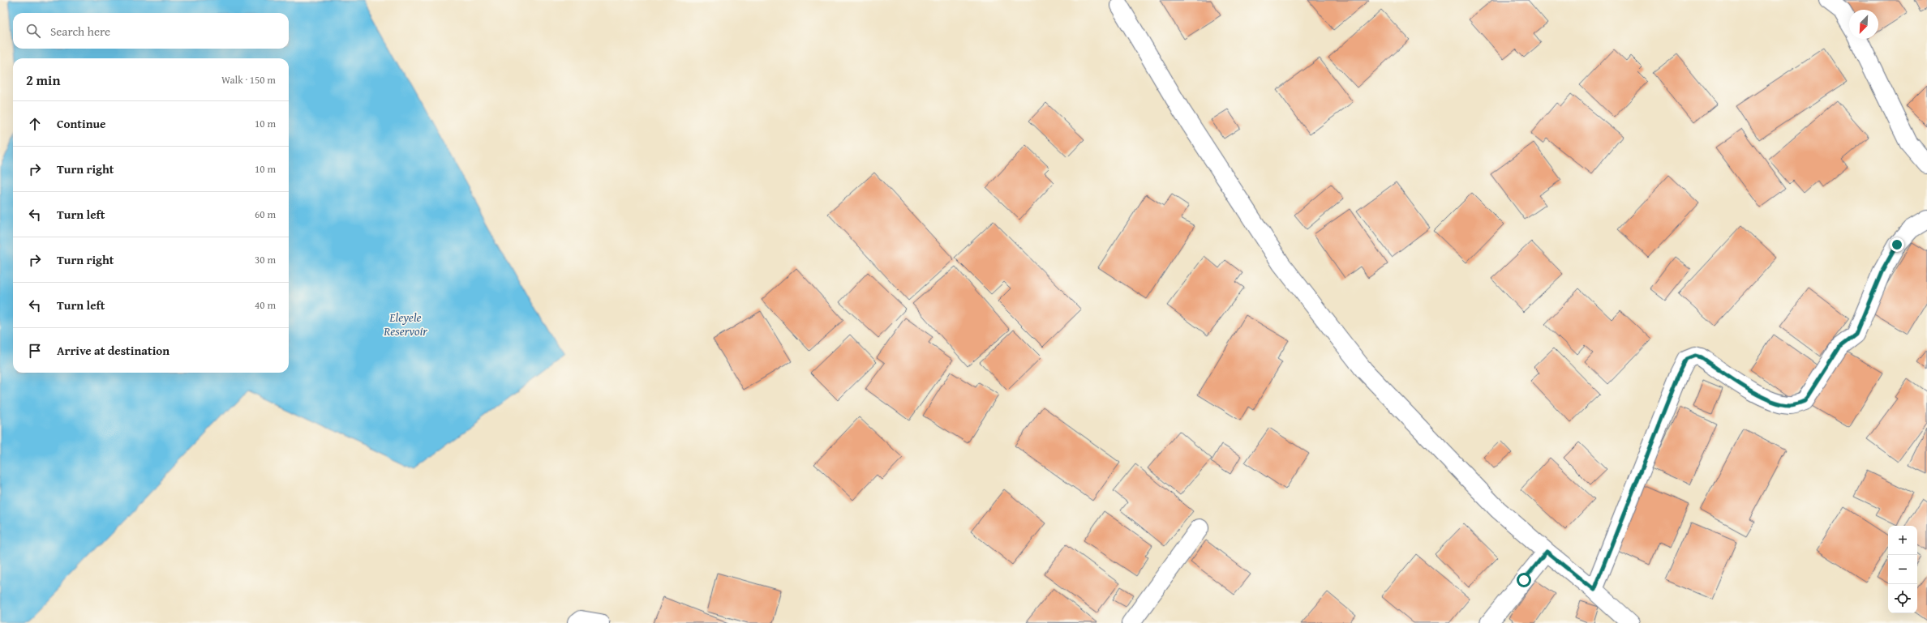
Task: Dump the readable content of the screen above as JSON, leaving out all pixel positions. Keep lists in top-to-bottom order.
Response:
{
  "water": ["Eleyele Reservoir"],
  "north": "bottom left",
  "page": {
    "search": "Search here",
    "heading": ["2 min", "Walk · 150 m"],
    "list": [
      ["Continue", "10 m"],
      ["Turn right", "10 m"],
      ["Turn left", "60 m"],
      ["Turn right", "30 m"],
      ["Turn left", "40 m"],
      "Arrive at destination"
    ],
    "map_buttons": ["+", "−"]
  }
}
